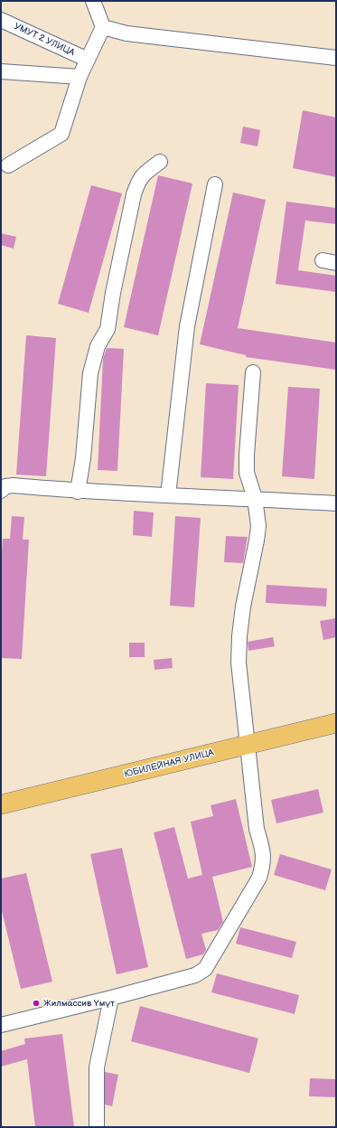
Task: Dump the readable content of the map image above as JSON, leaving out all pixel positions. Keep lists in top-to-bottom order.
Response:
{
  "streets": {
    "main road": ["ЮБИЛЕЙНАЯ УЛИЦА"],
    "street": ["УМУТ 2 УЛИЦА"]
  },
  "places": ["Жилмассив Үмүт"]
}
